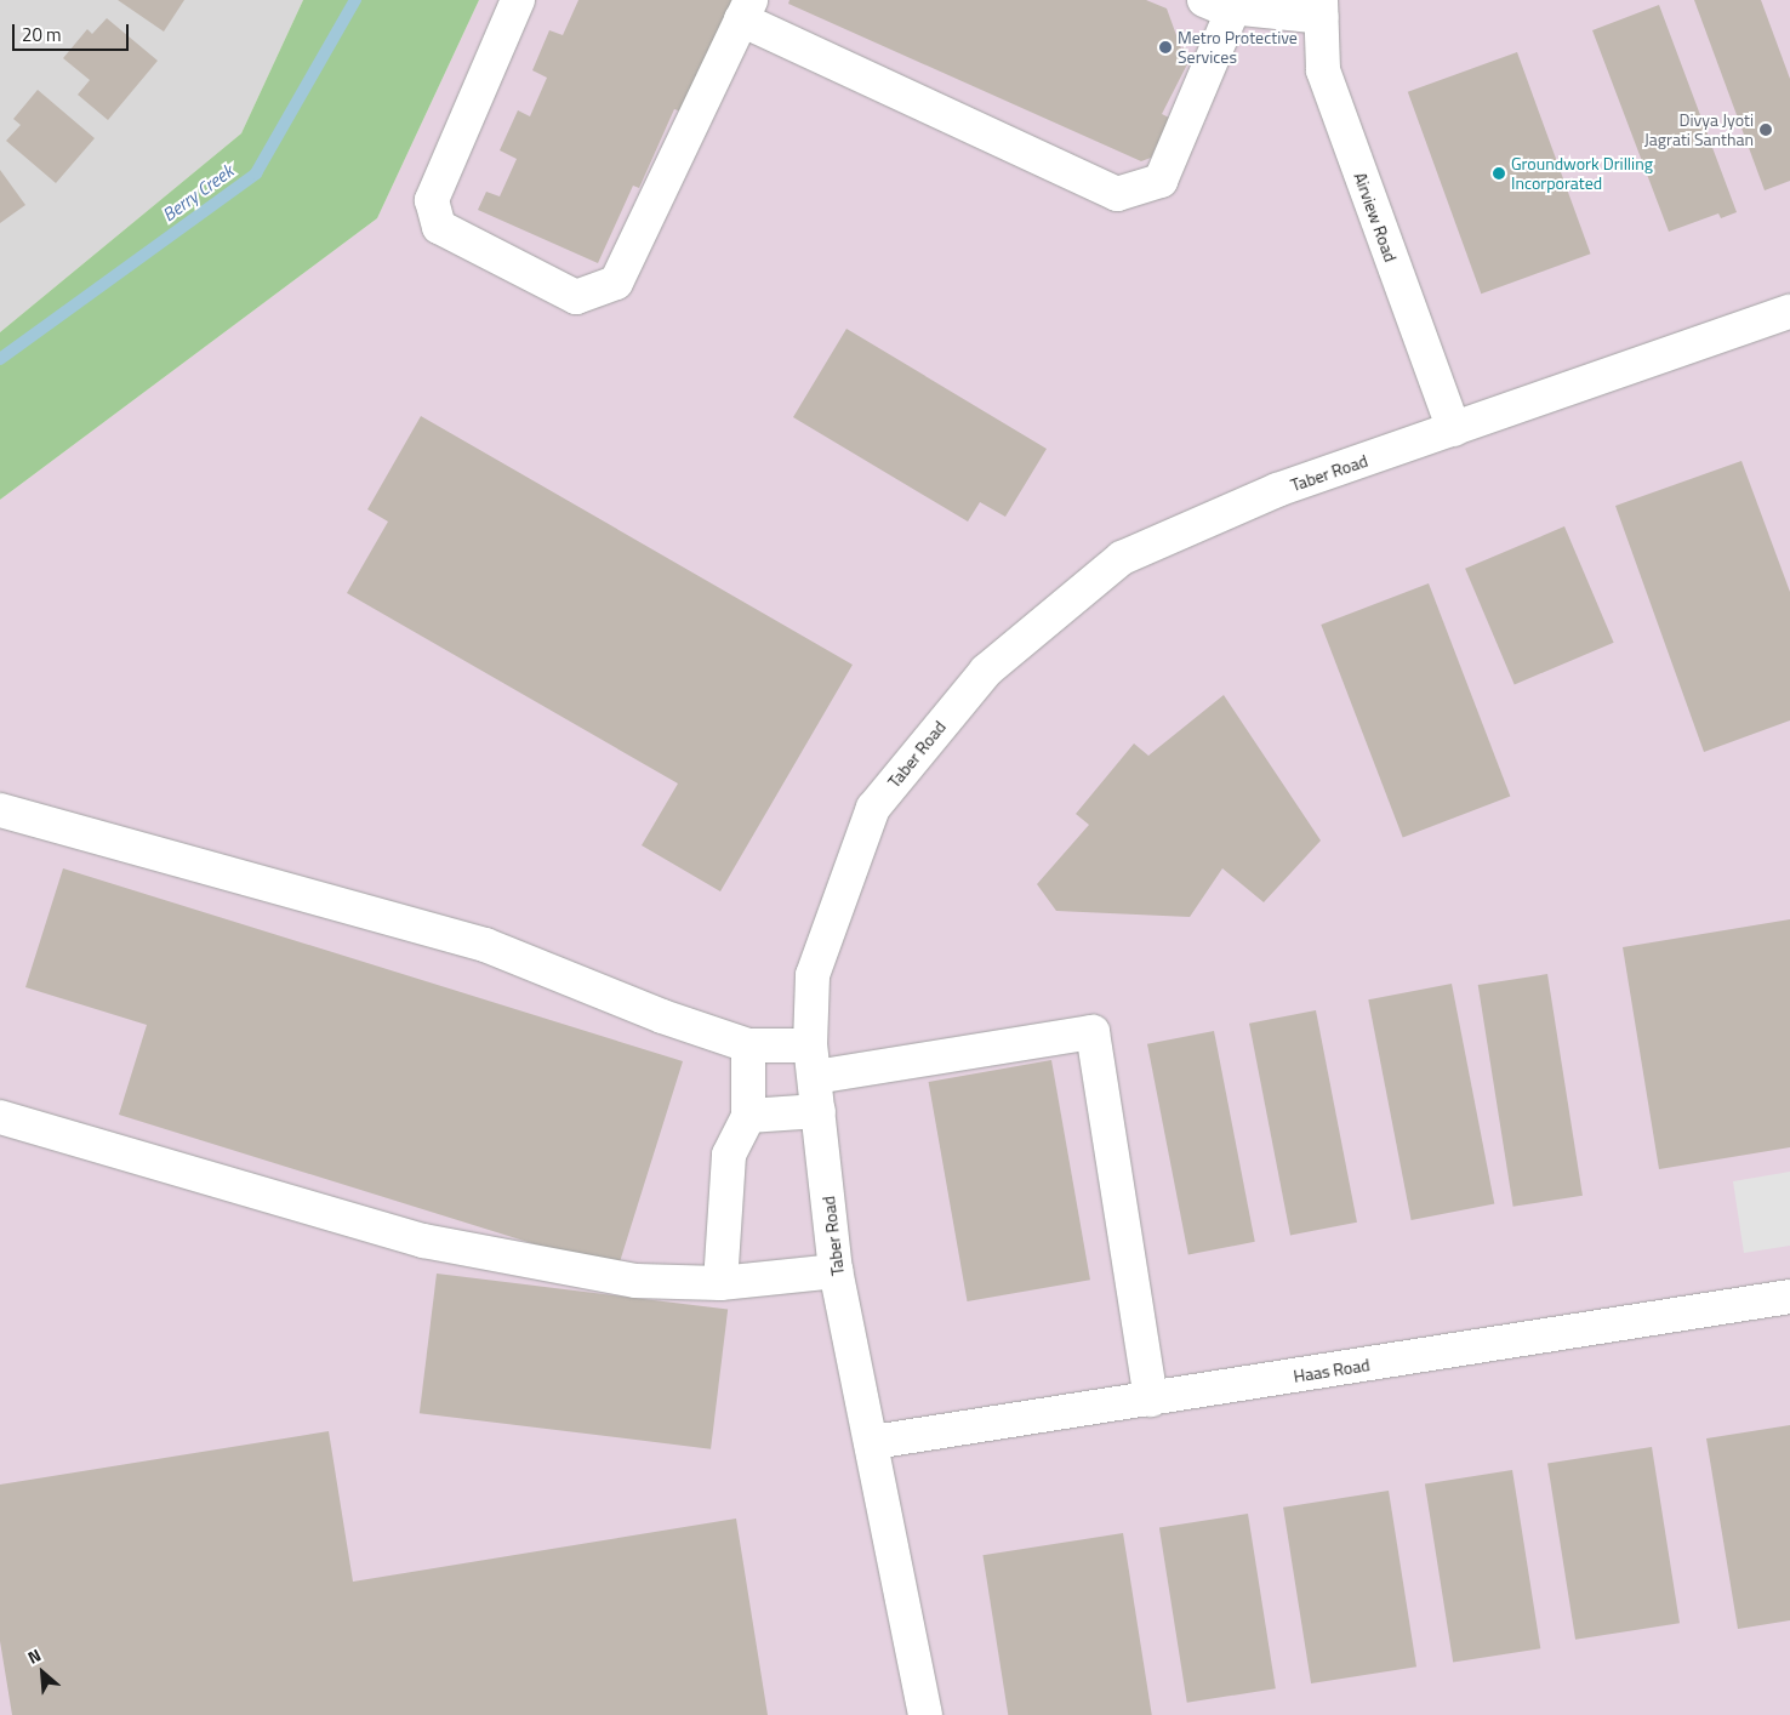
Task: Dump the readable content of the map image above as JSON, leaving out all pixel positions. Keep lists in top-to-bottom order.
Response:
{
  "streets": {
    "street": ["Airview Road", "Taber Road", "Haas Road"]
  },
  "crossings": [
    ["Airview Road", "Taber Road"],
    ["Taber Road", "Haas Road"]
  ],
  "water": ["Berry Creek"],
  "places": ["Metro Protective Services", "Divya Jyoti Jagrati Santhan", "Groundwork Drilling Incorporated"],
  "scale_bar": "20 m",
  "north": "top left"
}
